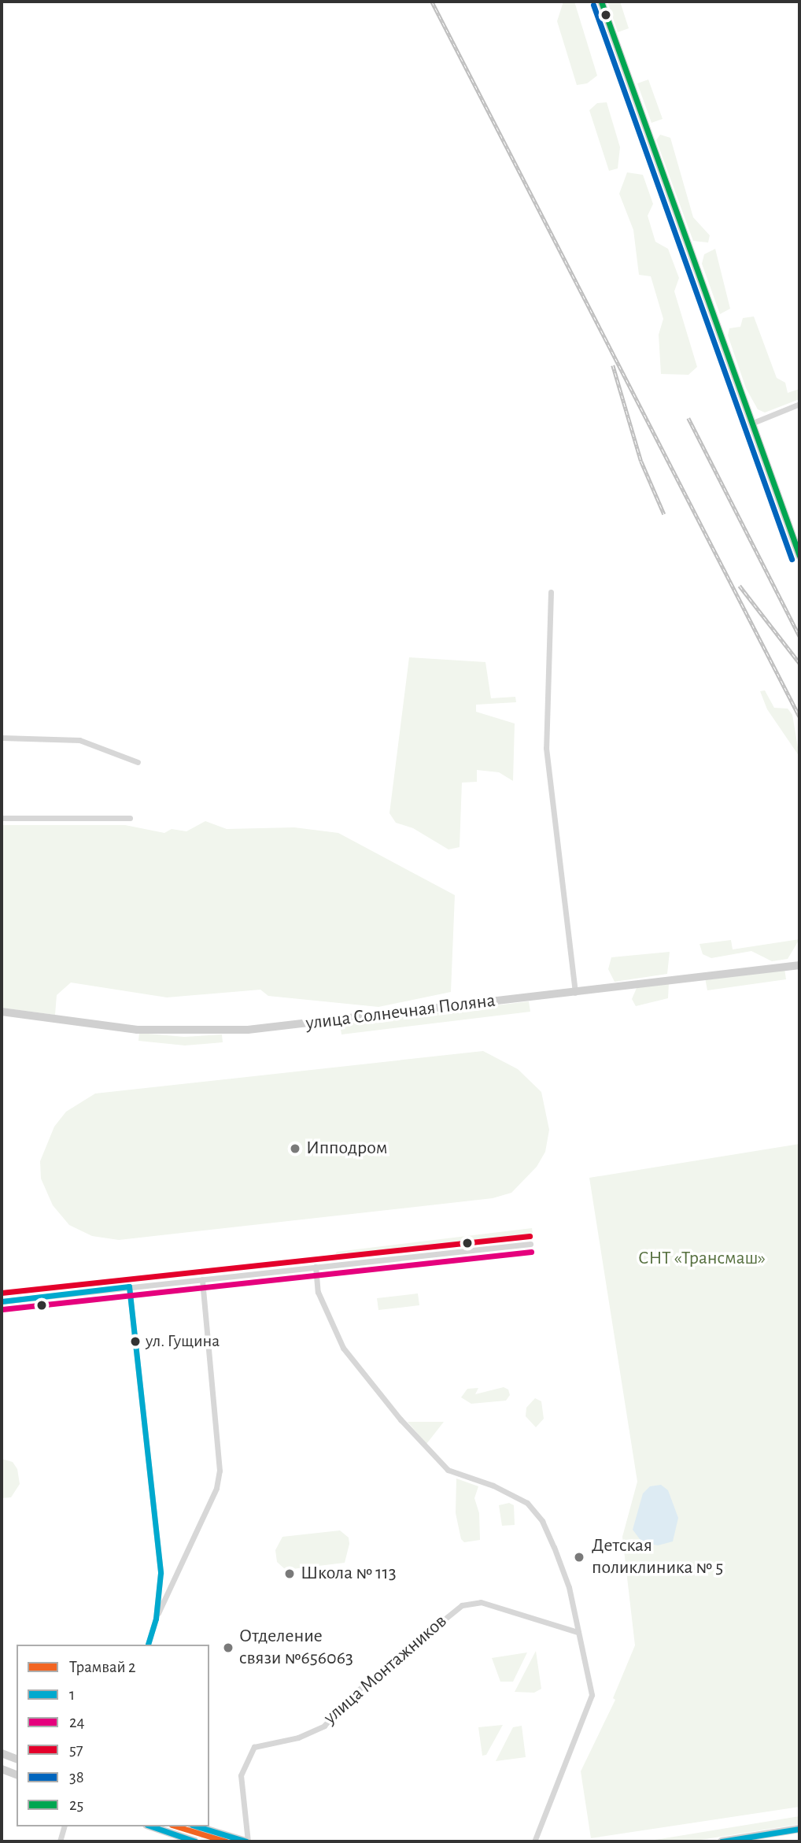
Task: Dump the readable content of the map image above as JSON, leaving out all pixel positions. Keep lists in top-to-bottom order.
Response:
{
  "streets": {
    "main road": ["улица Солнечная Поляна"],
    "street": ["улица Монтажников"]
  },
  "parks": ["СНТ «Трансмаш»"],
  "places": [
    "Ипподром",
    "ул. Гущина",
    "Детская поликлиника № 5",
    "Школа № 113",
    "Отделение связи №656063"
  ],
  "lines": [
    "transit line 25",
    "transit line 38",
    "transit line 57",
    "transit line 24",
    "transit line 1",
    "tram line 2"
  ],
  "legend": [
    "Трамвай 2",
    "1",
    "24",
    "57",
    "38",
    "25"
  ]
}
